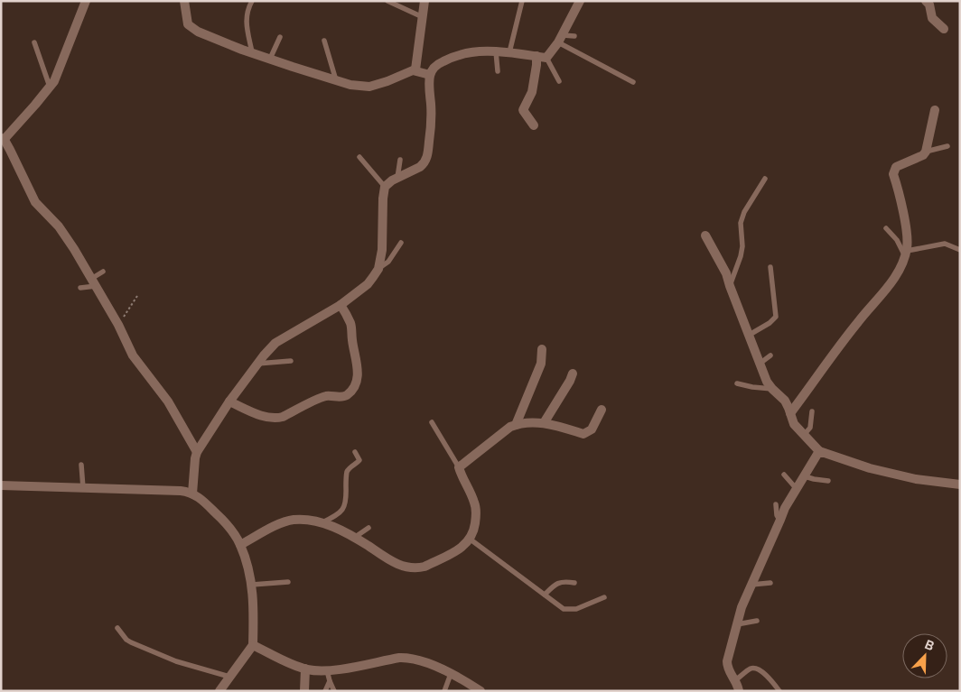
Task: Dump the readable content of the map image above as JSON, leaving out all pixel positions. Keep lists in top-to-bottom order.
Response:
{
  "north": "top right"
}
